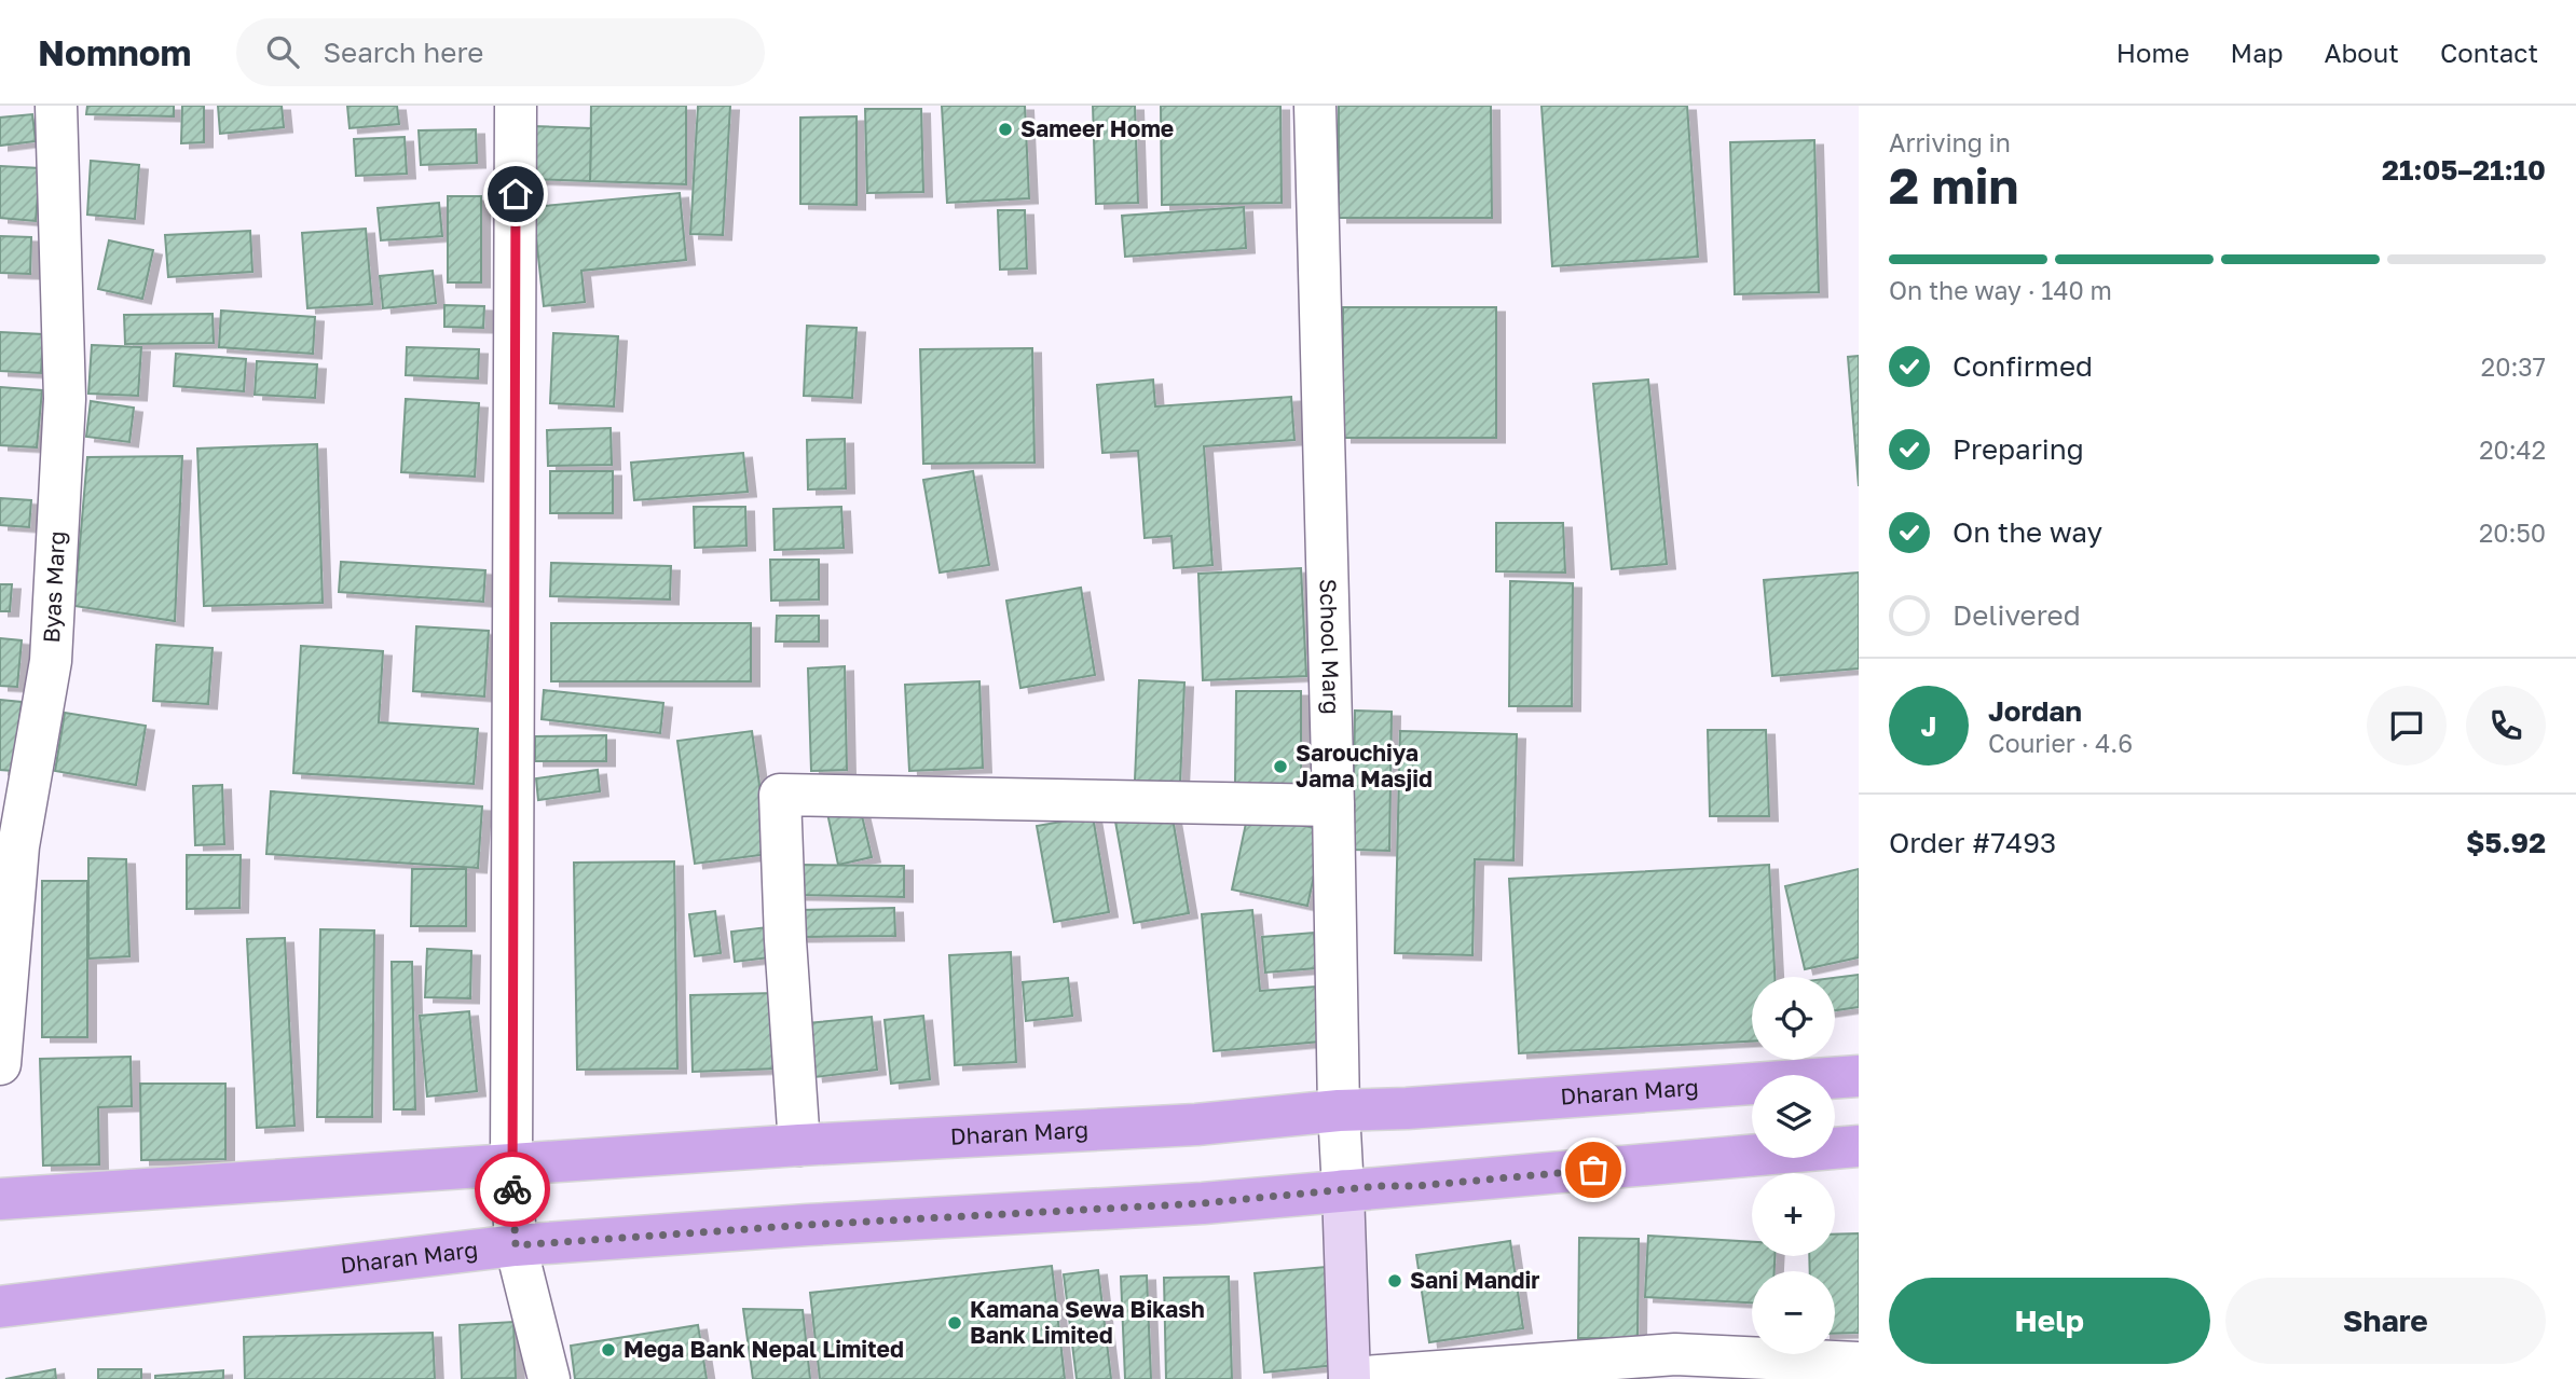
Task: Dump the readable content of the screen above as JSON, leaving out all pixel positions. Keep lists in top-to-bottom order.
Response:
{
  "streets": {
    "main road": ["Dharan Marg"],
    "street": ["Byas Marg", "School Marg"]
  },
  "crossings": [
    ["School Marg", "Dharan Marg"]
  ],
  "places": [
    "Sameer Home",
    "Sarouchiya Jama Masjid",
    "Sani Mandir",
    "Kamana Sewa Bikash Bank Limited",
    "Mega Bank Nepal Limited"
  ],
  "page": {
    "header": "Nomnom",
    "search": "Search here",
    "nav": [
      "Home",
      "Map",
      "About",
      "Contact"
    ],
    "heading": ["2 min", "Arriving in", "21:05–21:10"],
    "panel": [
      "Jordan",
      "Courier · 4.6",
      "Order #7493",
      "$5.92"
    ],
    "bar": "On the way · 140 m",
    "list": [
      ["Confirmed", "20:37"],
      ["Preparing", "20:42"],
      ["On the way", "20:50"],
      "Delivered"
    ],
    "round": "J",
    "map_buttons": ["+", "−"],
    "buttons": ["Help", "Share"]
  }
}
